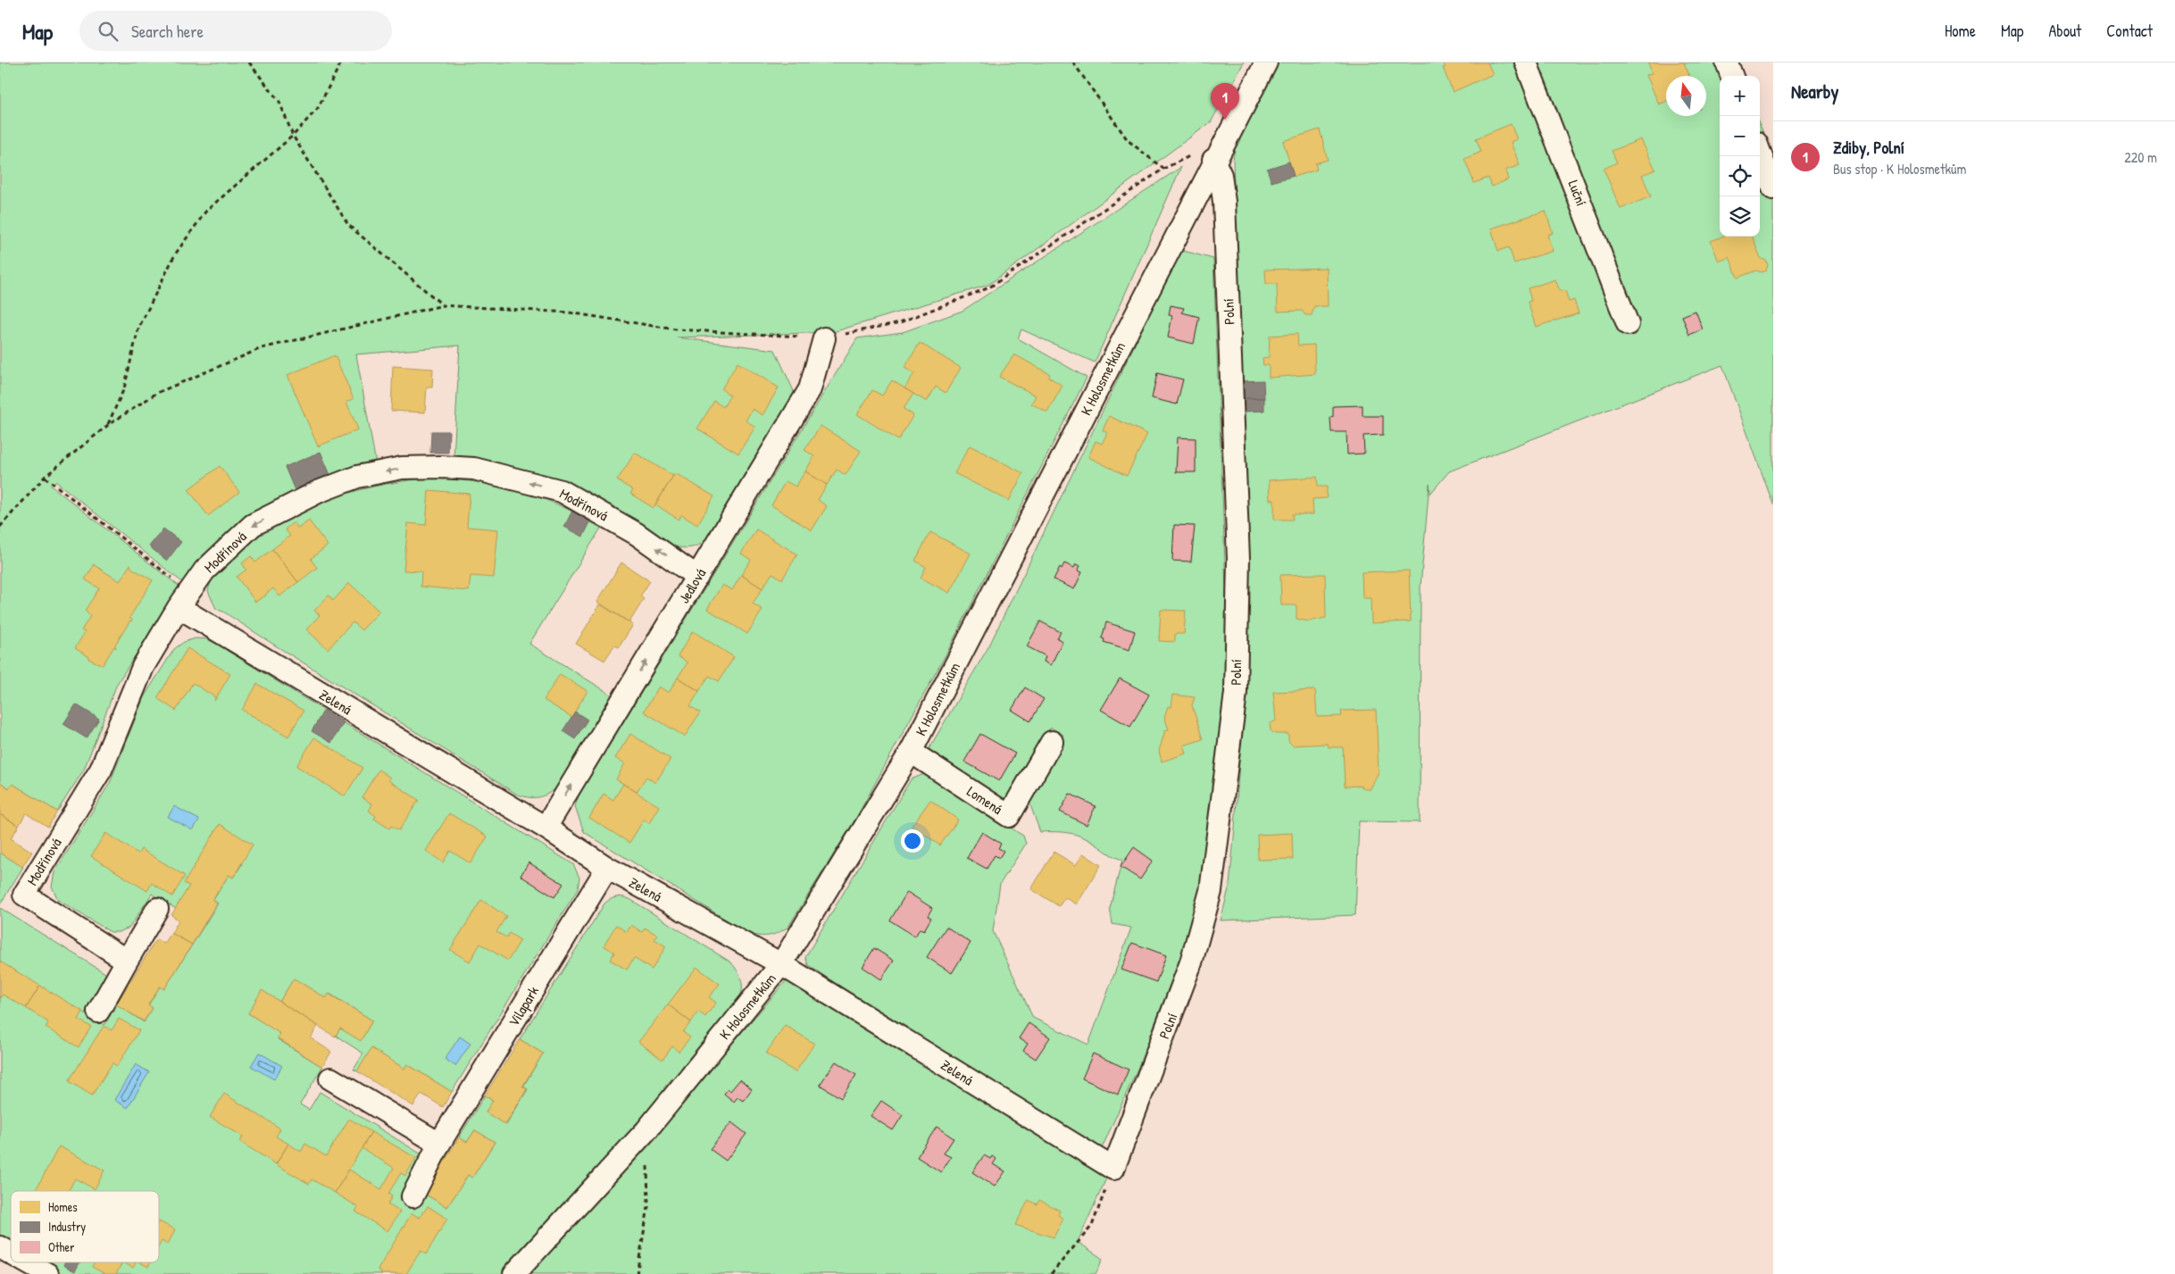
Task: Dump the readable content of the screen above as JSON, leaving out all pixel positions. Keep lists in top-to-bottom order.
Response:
{
  "streets": {
    "street": [
      "Luční",
      "Polní",
      "K Holosmetkům",
      "Modřínová",
      "Jedlová",
      "Zelená",
      "Lomená",
      "Vilapark"
    ]
  },
  "crossings": [
    ["Polní", "K Holosmetkům"],
    ["Polní", "Zelená"],
    ["K Holosmetkům", "Zelená"],
    ["K Holosmetkům", "Lomená"],
    ["Modřínová", "Jedlová"],
    ["Modřínová", "Zelená"],
    ["Jedlová", "Zelená"],
    ["Zelená", "Vilapark"]
  ],
  "one_way": ["Modřínová", "Jedlová"],
  "legend": ["Homes", "Industry", "Other"],
  "north": "top",
  "page": {
    "header": "Map",
    "search": "Search here",
    "nav": [
      "Home",
      "Map",
      "About",
      "Contact"
    ],
    "heading": "Nearby",
    "map_buttons": ["+", "−"],
    "pins": "1",
    "list": [
      {
        "mark": "1",
        "name": "Zdiby, Polní",
        "note": "Bus stop · K Holosmetkům",
        "value": "220 m"
      }
    ]
  }
}
